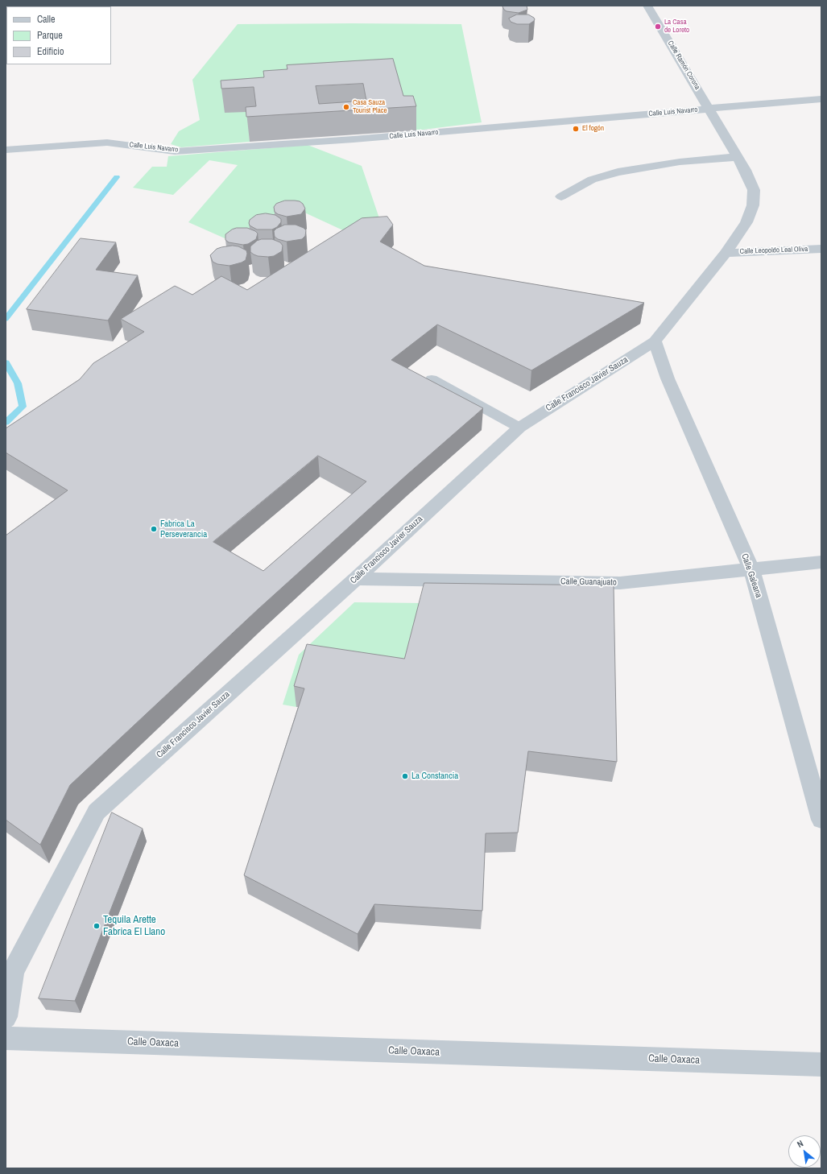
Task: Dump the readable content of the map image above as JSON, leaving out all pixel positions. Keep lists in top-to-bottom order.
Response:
{
  "streets": {
    "street": [
      "Calle Ramón Corona",
      "Calle Luis Navarro",
      "Calle Leopoldo Leal Oliva",
      "Calle Francisco Javier Sauza",
      "Calle Galeana",
      "Calle Guanajuato",
      "Calle Oaxaca"
    ]
  },
  "crossings": [
    ["Calle Ramón Corona", "Calle Luis Navarro"],
    ["Calle Ramón Corona", "Calle Francisco Javier Sauza"],
    ["Calle Luis Navarro", "Calle Francisco Javier Sauza"],
    ["Calle Leopoldo Leal Oliva", "Calle Francisco Javier Sauza"],
    ["Calle Francisco Javier Sauza", "Calle Galeana"],
    ["Calle Francisco Javier Sauza", "Calle Guanajuato"],
    ["Calle Galeana", "Calle Guanajuato"]
  ],
  "places": [
    "La Casa de Loreto",
    "Casa Sauza Tourist Place",
    "El fogón",
    "Fabrica La Perseverancia",
    "La Constancia",
    "Tequila Arette Fabrica El Llano"
  ],
  "legend": ["Calle", "Parque", "Edificio"],
  "north": "top left"
}
